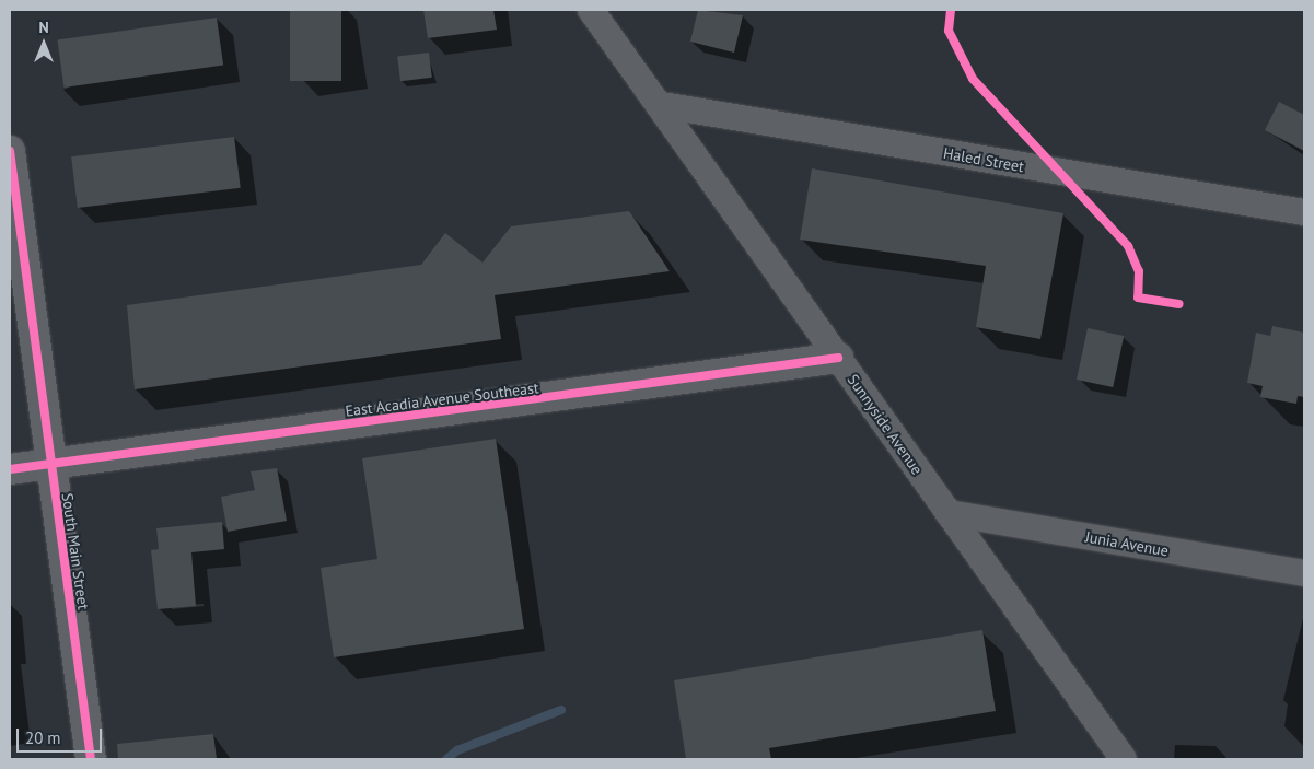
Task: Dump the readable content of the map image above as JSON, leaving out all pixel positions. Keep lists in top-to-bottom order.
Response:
{
  "streets": {
    "main road": ["South Main Street"],
    "street": [
      "Haled Street",
      "East Acadia Avenue Southeast",
      "Sunnyside Avenue",
      "Junia Avenue"
    ]
  },
  "crossings": [
    ["Haled Street", "Sunnyside Avenue"],
    ["East Acadia Avenue Southeast", "Sunnyside Avenue"],
    ["East Acadia Avenue Southeast", "South Main Street"],
    ["Sunnyside Avenue", "Junia Avenue"]
  ],
  "scale_bar": "20 m",
  "north": "top"
}
